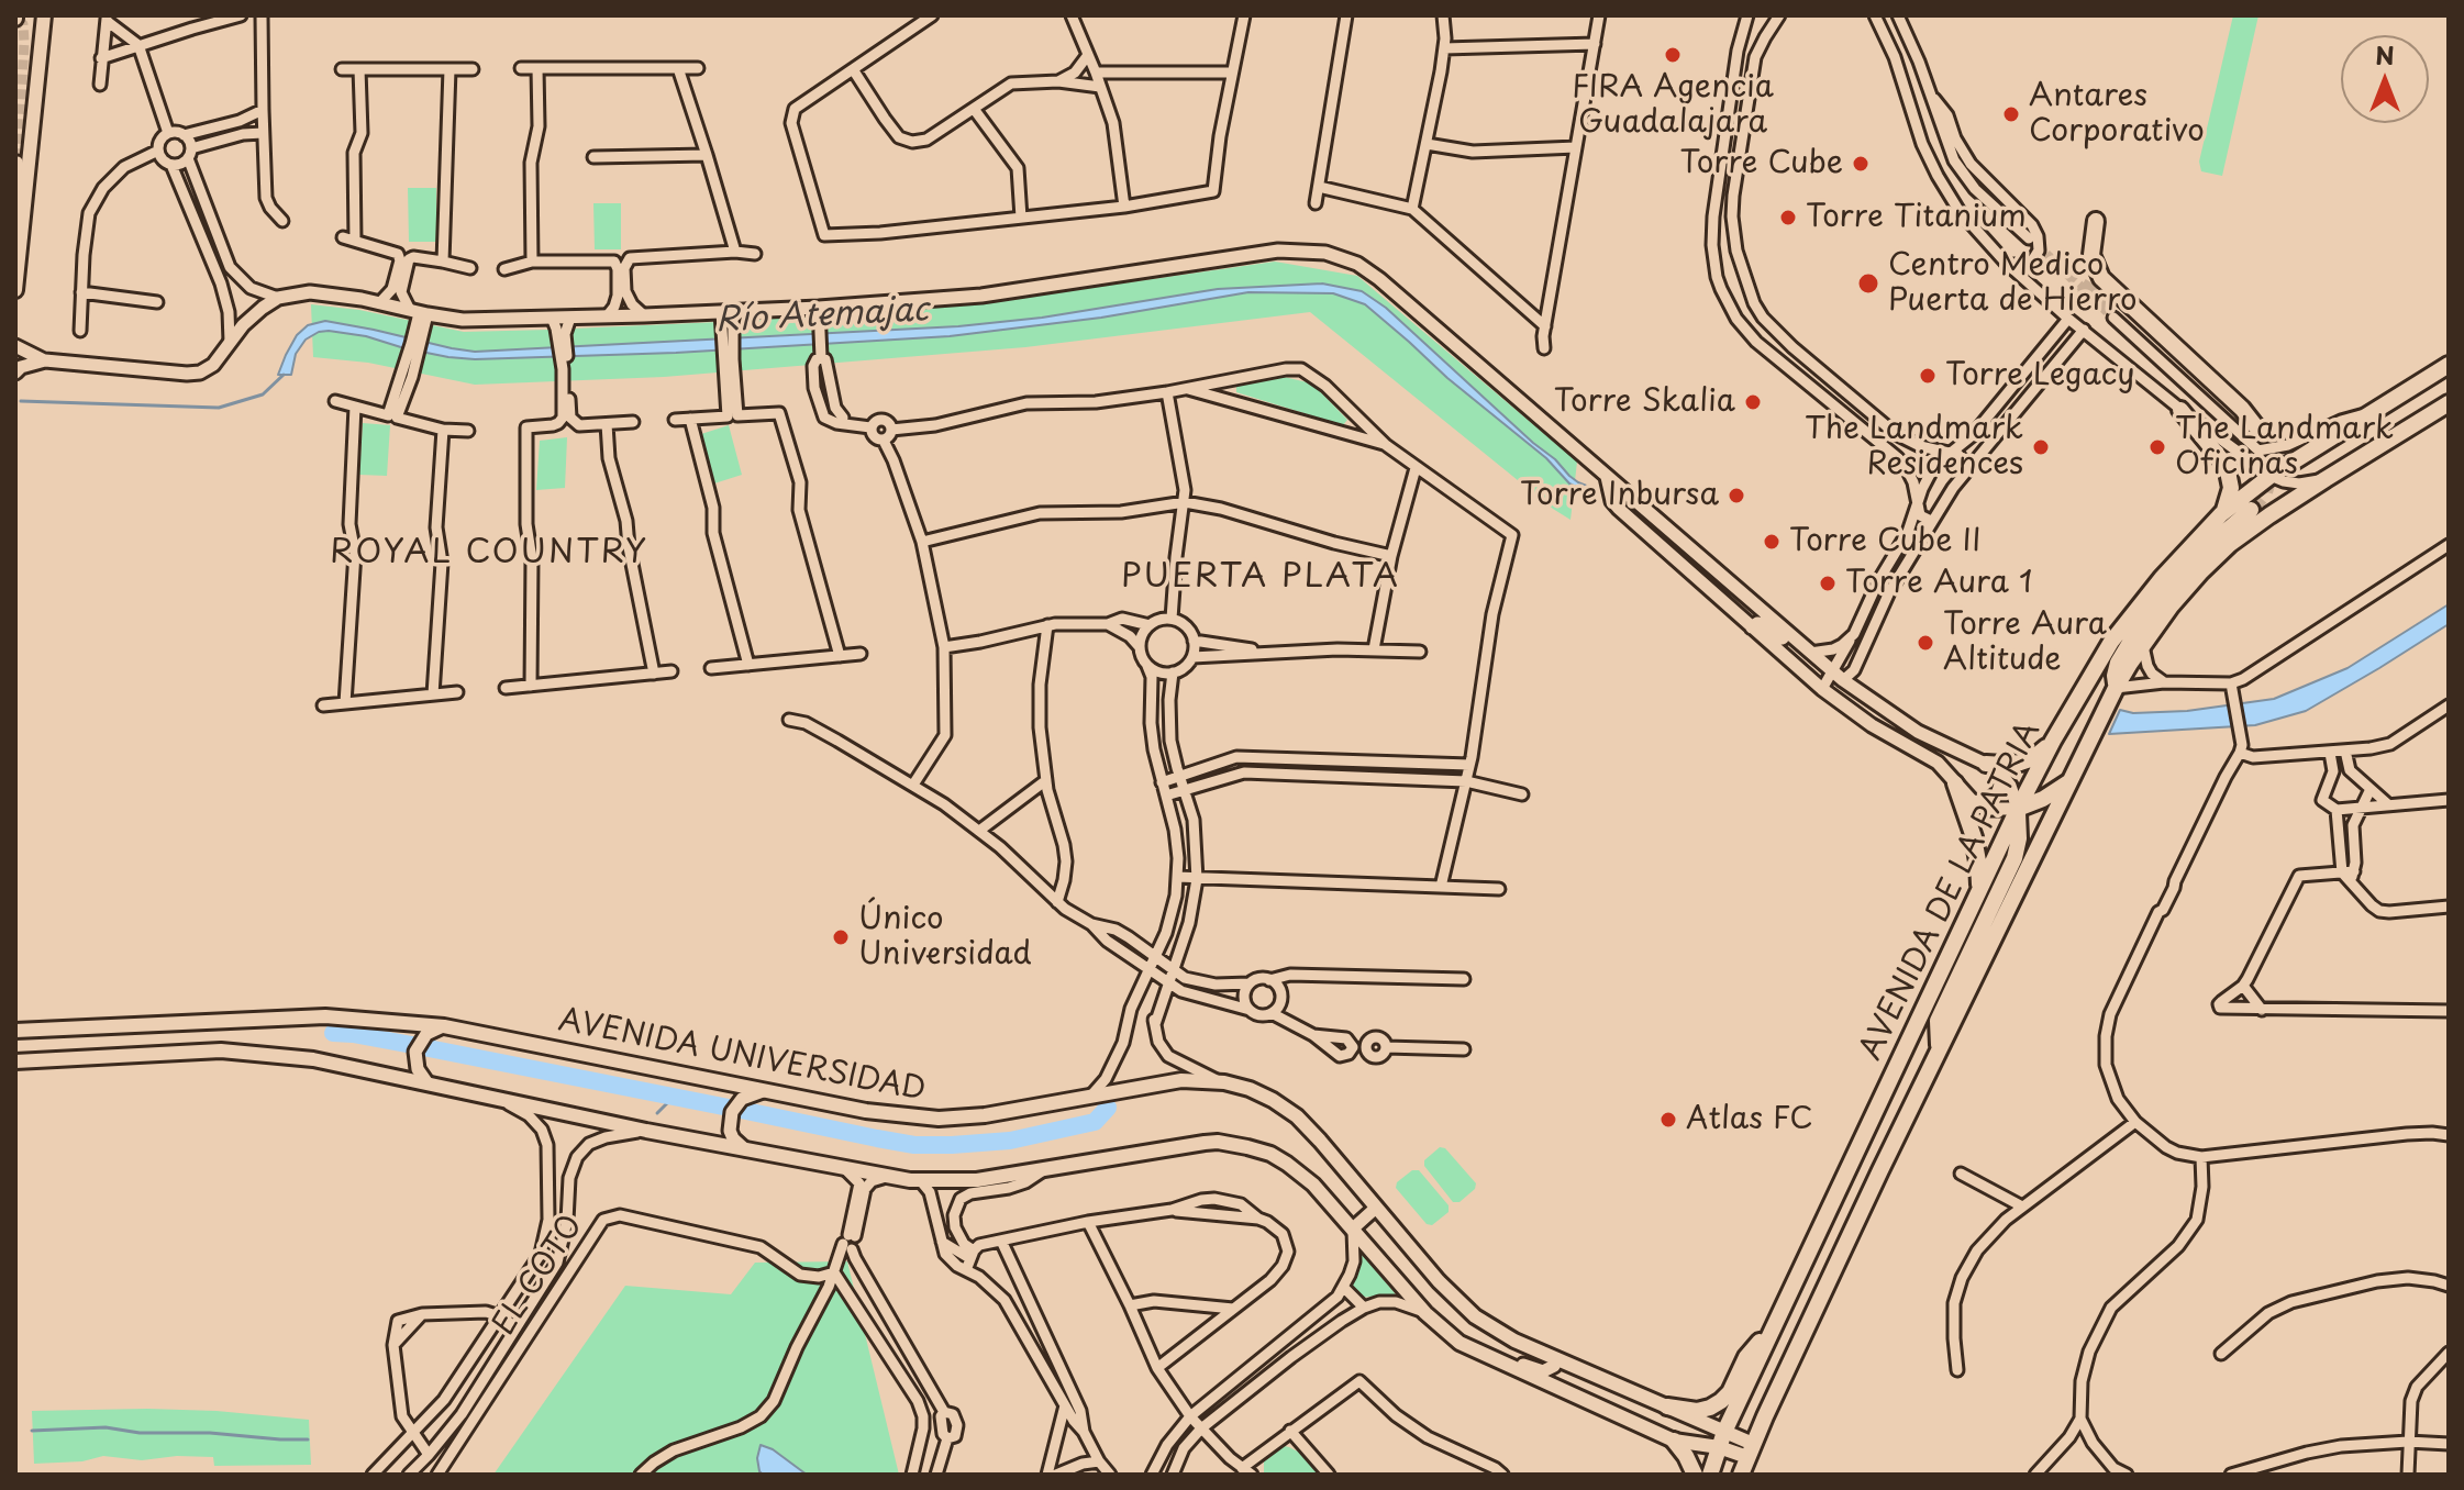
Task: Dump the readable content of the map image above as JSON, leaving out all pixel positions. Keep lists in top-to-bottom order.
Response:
{
  "streets": {
    "main road": ["AVENIDA DE LA PATRIA", "AVENIDA UNIVERSIDAD"],
    "street": ["EL COTO"]
  },
  "crossings": [
    ["AVENIDA DE LA PATRIA", "AVENIDA UNIVERSIDAD"]
  ],
  "districts": ["ROYAL COUNTRY", "PUERTA PLATA"],
  "water": ["Río Atemajac"],
  "places": [
    "FIRA Agencia Guadalajara",
    "Antares Corporativo",
    "Torre Cube",
    "Torre Titanium",
    "Centro Medico Puerta de Hierro",
    "Torre Legacy",
    "Torre Skalia",
    "The Landmark Residences",
    "The Landmark Oficinas",
    "Torre Inbursa",
    "Torre Cube II",
    "Torre Aura 1",
    "Torre Aura Altitude",
    "Único Universidad",
    "Atlas FC"
  ],
  "north": "top"
}
